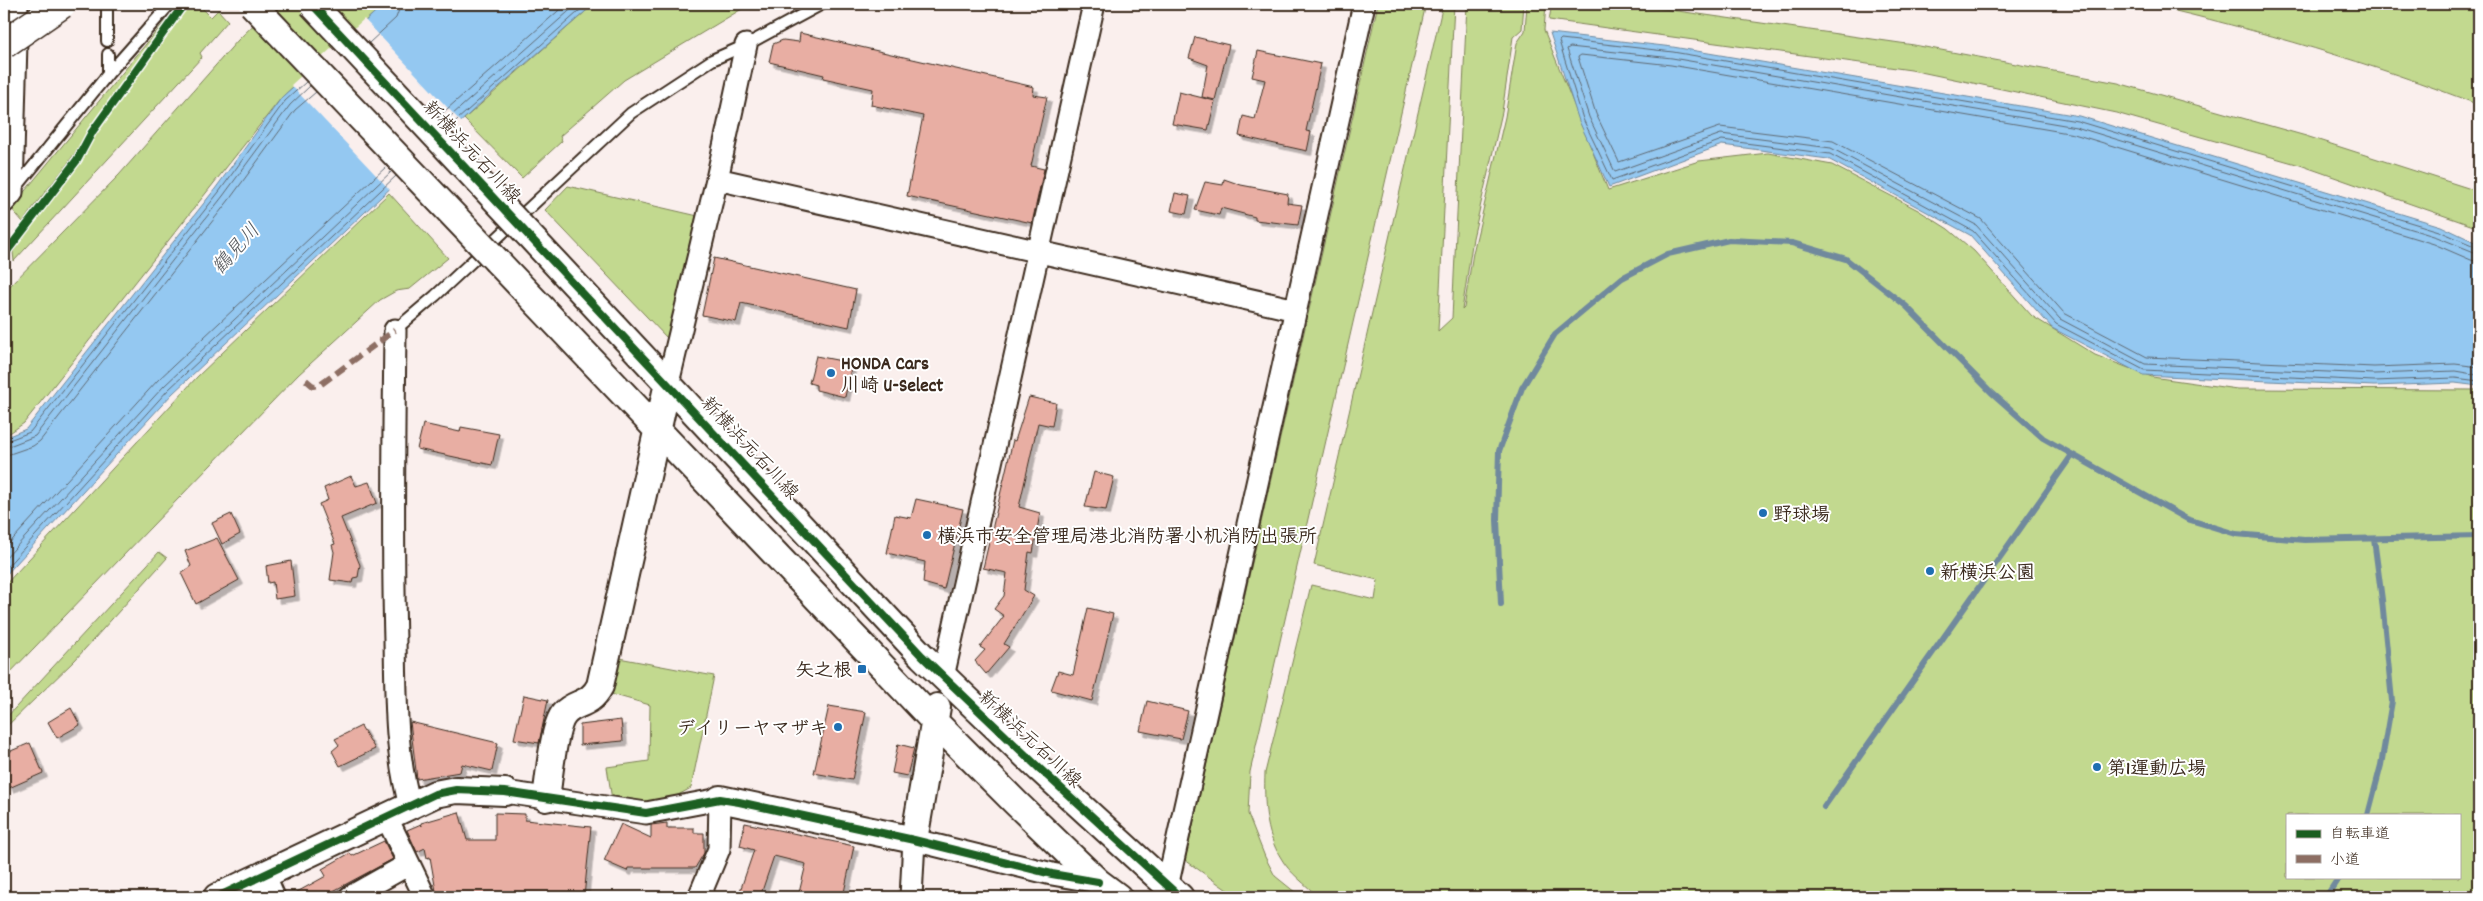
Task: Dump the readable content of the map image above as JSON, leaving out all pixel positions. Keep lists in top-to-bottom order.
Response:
{
  "streets": {
    "street": ["新横浜元石川線"]
  },
  "water": ["鶴見川"],
  "places": {
    "other": [
      "HONDA Cars 川崎 U-Select",
      "野球場",
      "横浜市安全管理局港北消防署小机消防出張所",
      "新横浜公園",
      "デイリーヤマザキ",
      "第1運動広場"
    ],
    "transit": ["矢之根"]
  },
  "legend": ["自転車道", "小道"]
}
